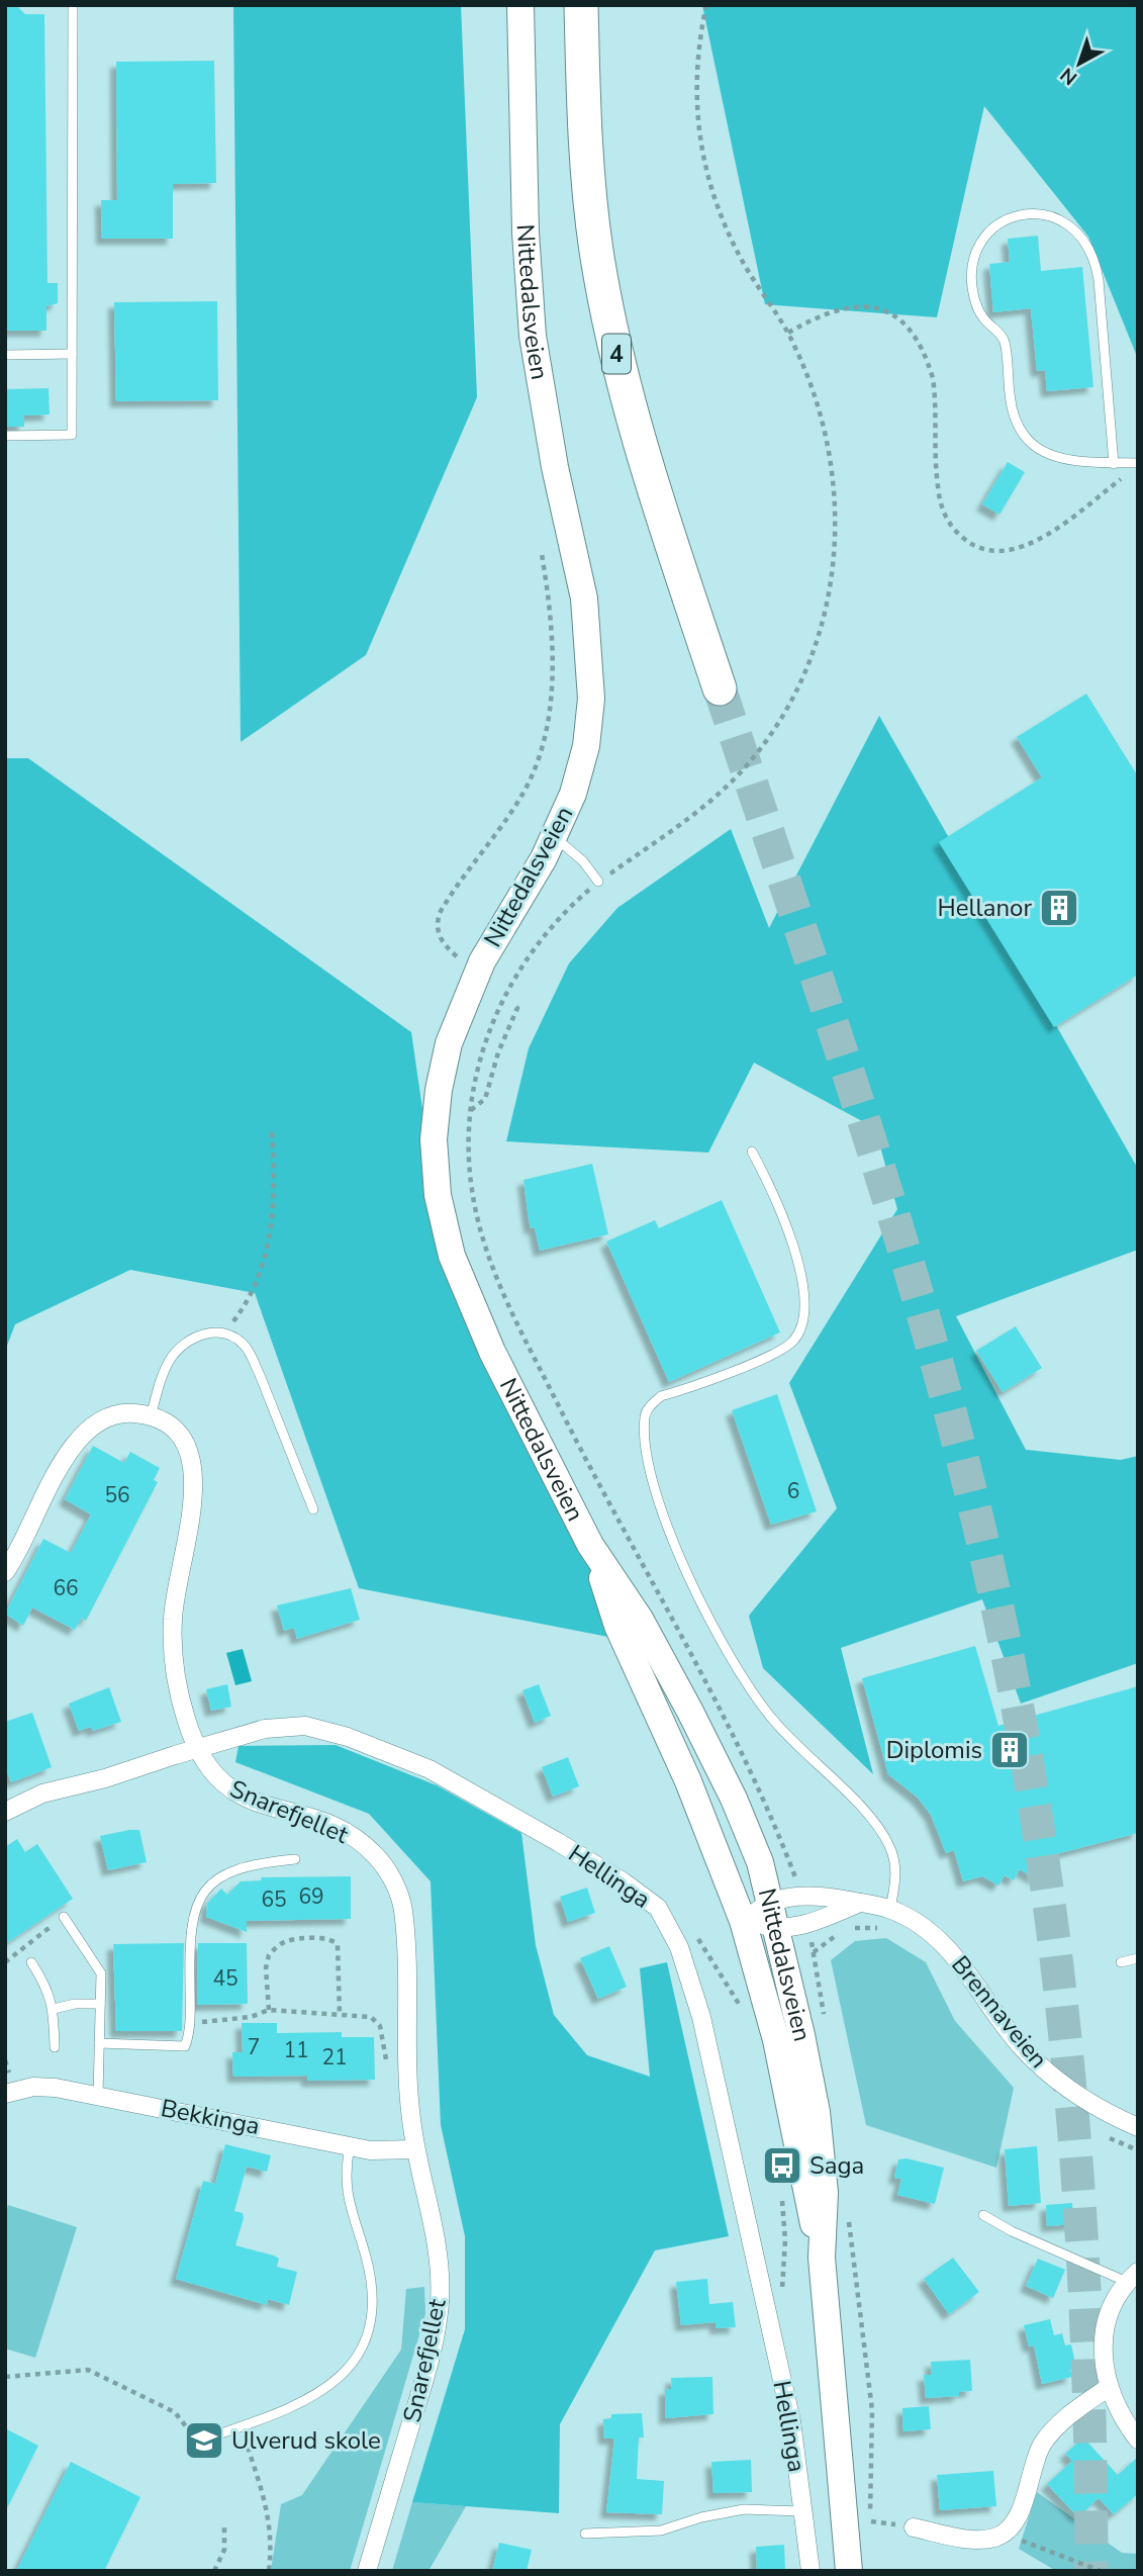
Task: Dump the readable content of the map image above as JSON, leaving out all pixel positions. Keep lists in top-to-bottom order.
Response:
{
  "streets": {
    "highway": ["4"],
    "main road": ["Nittedalsveien"],
    "street": [
      "Snarefjellet",
      "Hellinga",
      "Brennaveien",
      "Bekkinga"
    ]
  },
  "crossings": [
    ["Nittedalsveien", "Brennaveien"],
    ["Snarefjellet", "Hellinga"],
    ["Snarefjellet", "Bekkinga"]
  ],
  "places": {
    "building": ["Hellanor", "Diplomis"],
    "bus stop": ["Saga"],
    "school or university": ["Ulverud skole"]
  },
  "house_numbers": [
    "6",
    "56",
    "66",
    "69",
    "65",
    "45",
    "7",
    "11",
    "21"
  ],
  "north": "bottom left"
}
